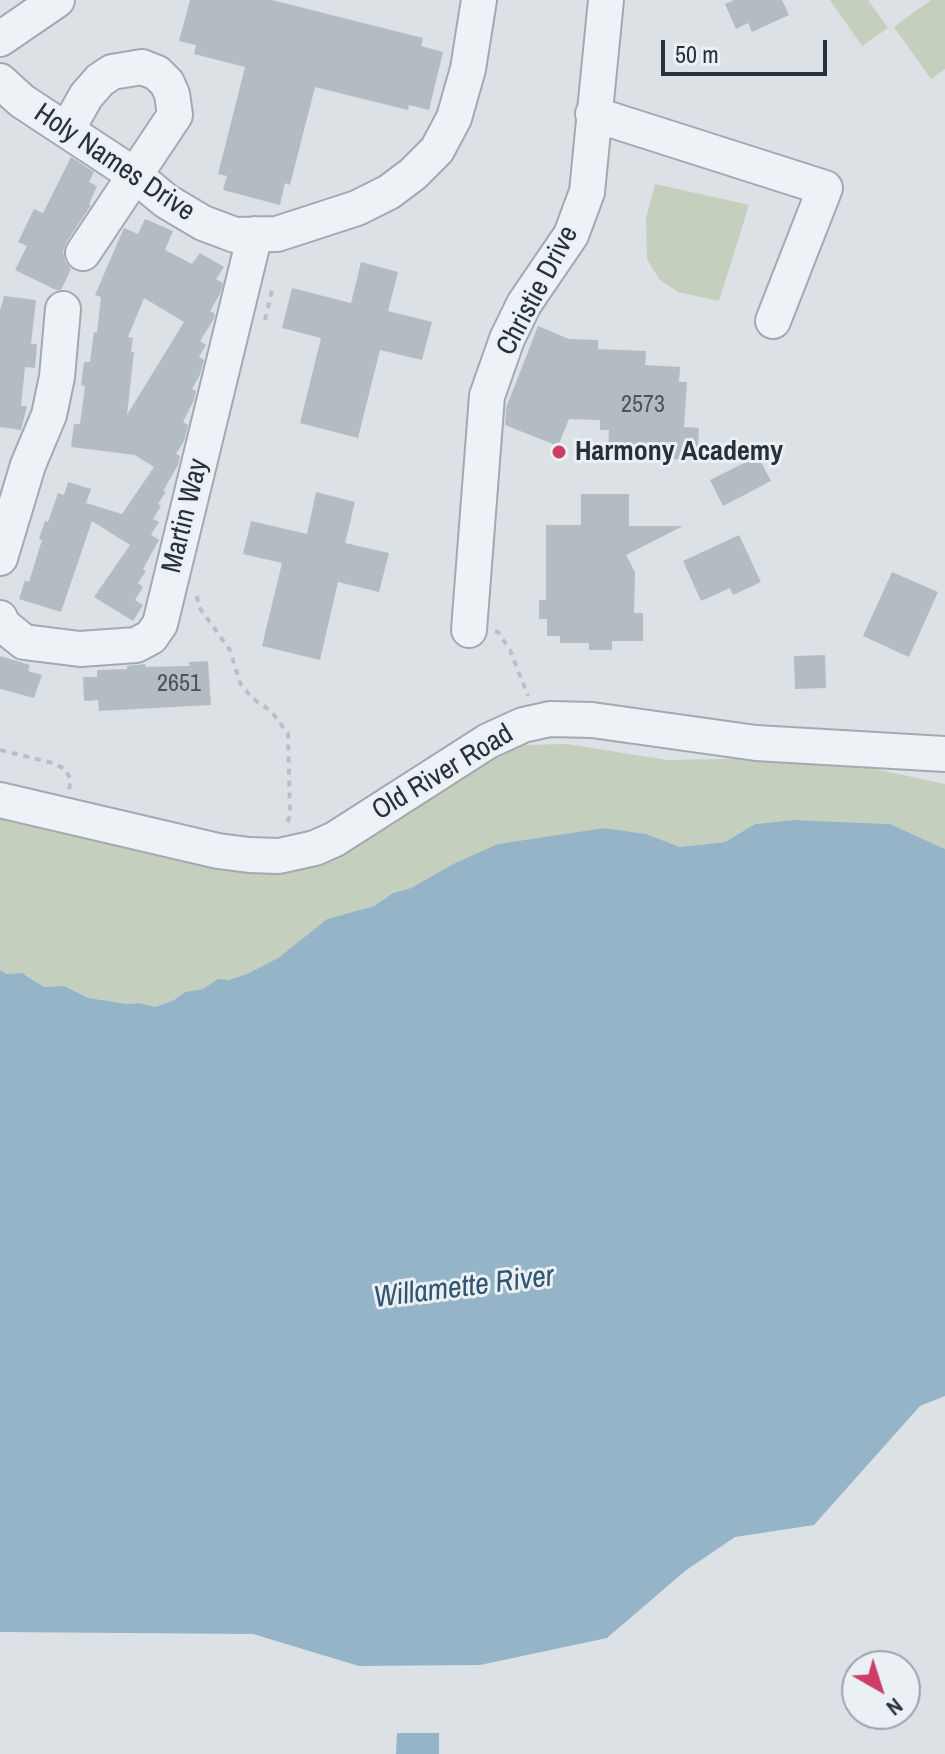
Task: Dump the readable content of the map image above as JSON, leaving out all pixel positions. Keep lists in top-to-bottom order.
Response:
{
  "streets": {
    "street": [
      "Holy Names Drive",
      "Christie Drive",
      "Martin Way",
      "Old River Road"
    ]
  },
  "crossings": [
    ["Holy Names Drive", "Martin Way"]
  ],
  "water": ["Willamette River"],
  "places": ["Harmony Academy"],
  "house_numbers": ["2573", "2651"],
  "scale_bar": "50 m",
  "north": "bottom right"
}
